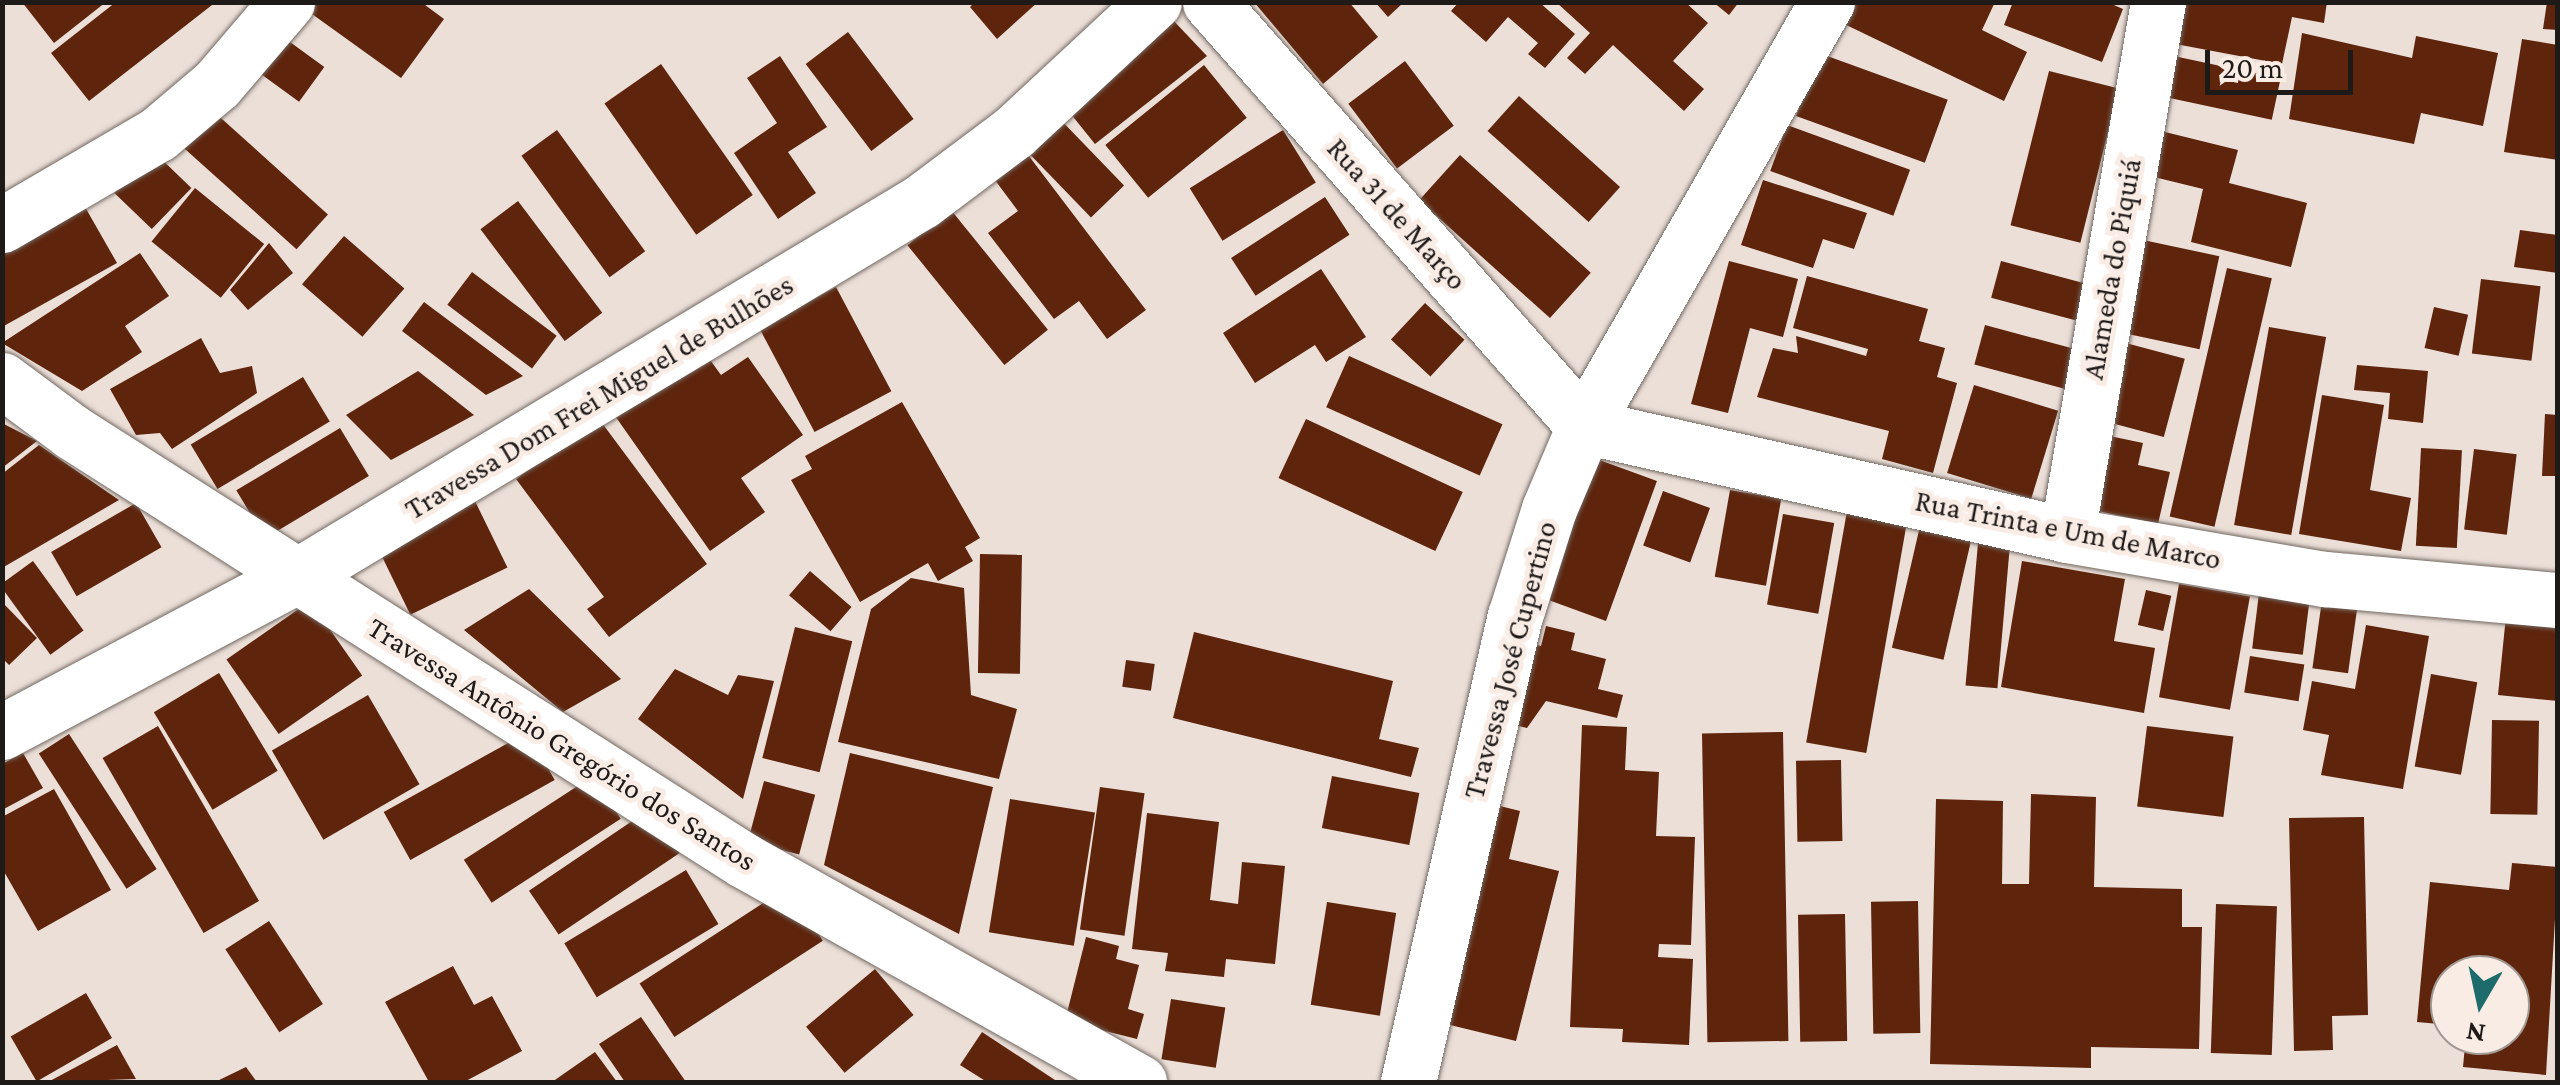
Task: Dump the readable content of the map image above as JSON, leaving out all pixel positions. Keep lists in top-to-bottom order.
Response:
{
  "streets": {
    "street": [
      "Rua 31 de Março",
      "Alameda do Piquiá",
      "Travessa Dom Frei Miguel de Bulhões",
      "Rua Trinta e Um de Marco",
      "Travessa José Cupertino",
      "Travessa Antônio Gregório dos Santos"
    ]
  },
  "crossings": [
    ["Rua 31 de Março", "Rua Trinta e Um de Marco"],
    ["Rua 31 de Março", "Travessa José Cupertino"],
    ["Alameda do Piquiá", "Rua Trinta e Um de Marco"],
    ["Travessa Dom Frei Miguel de Bulhões", "Travessa Antônio Gregório dos Santos"],
    ["Rua Trinta e Um de Marco", "Travessa José Cupertino"]
  ],
  "scale_bar": "20 m",
  "north": "bottom"
}
